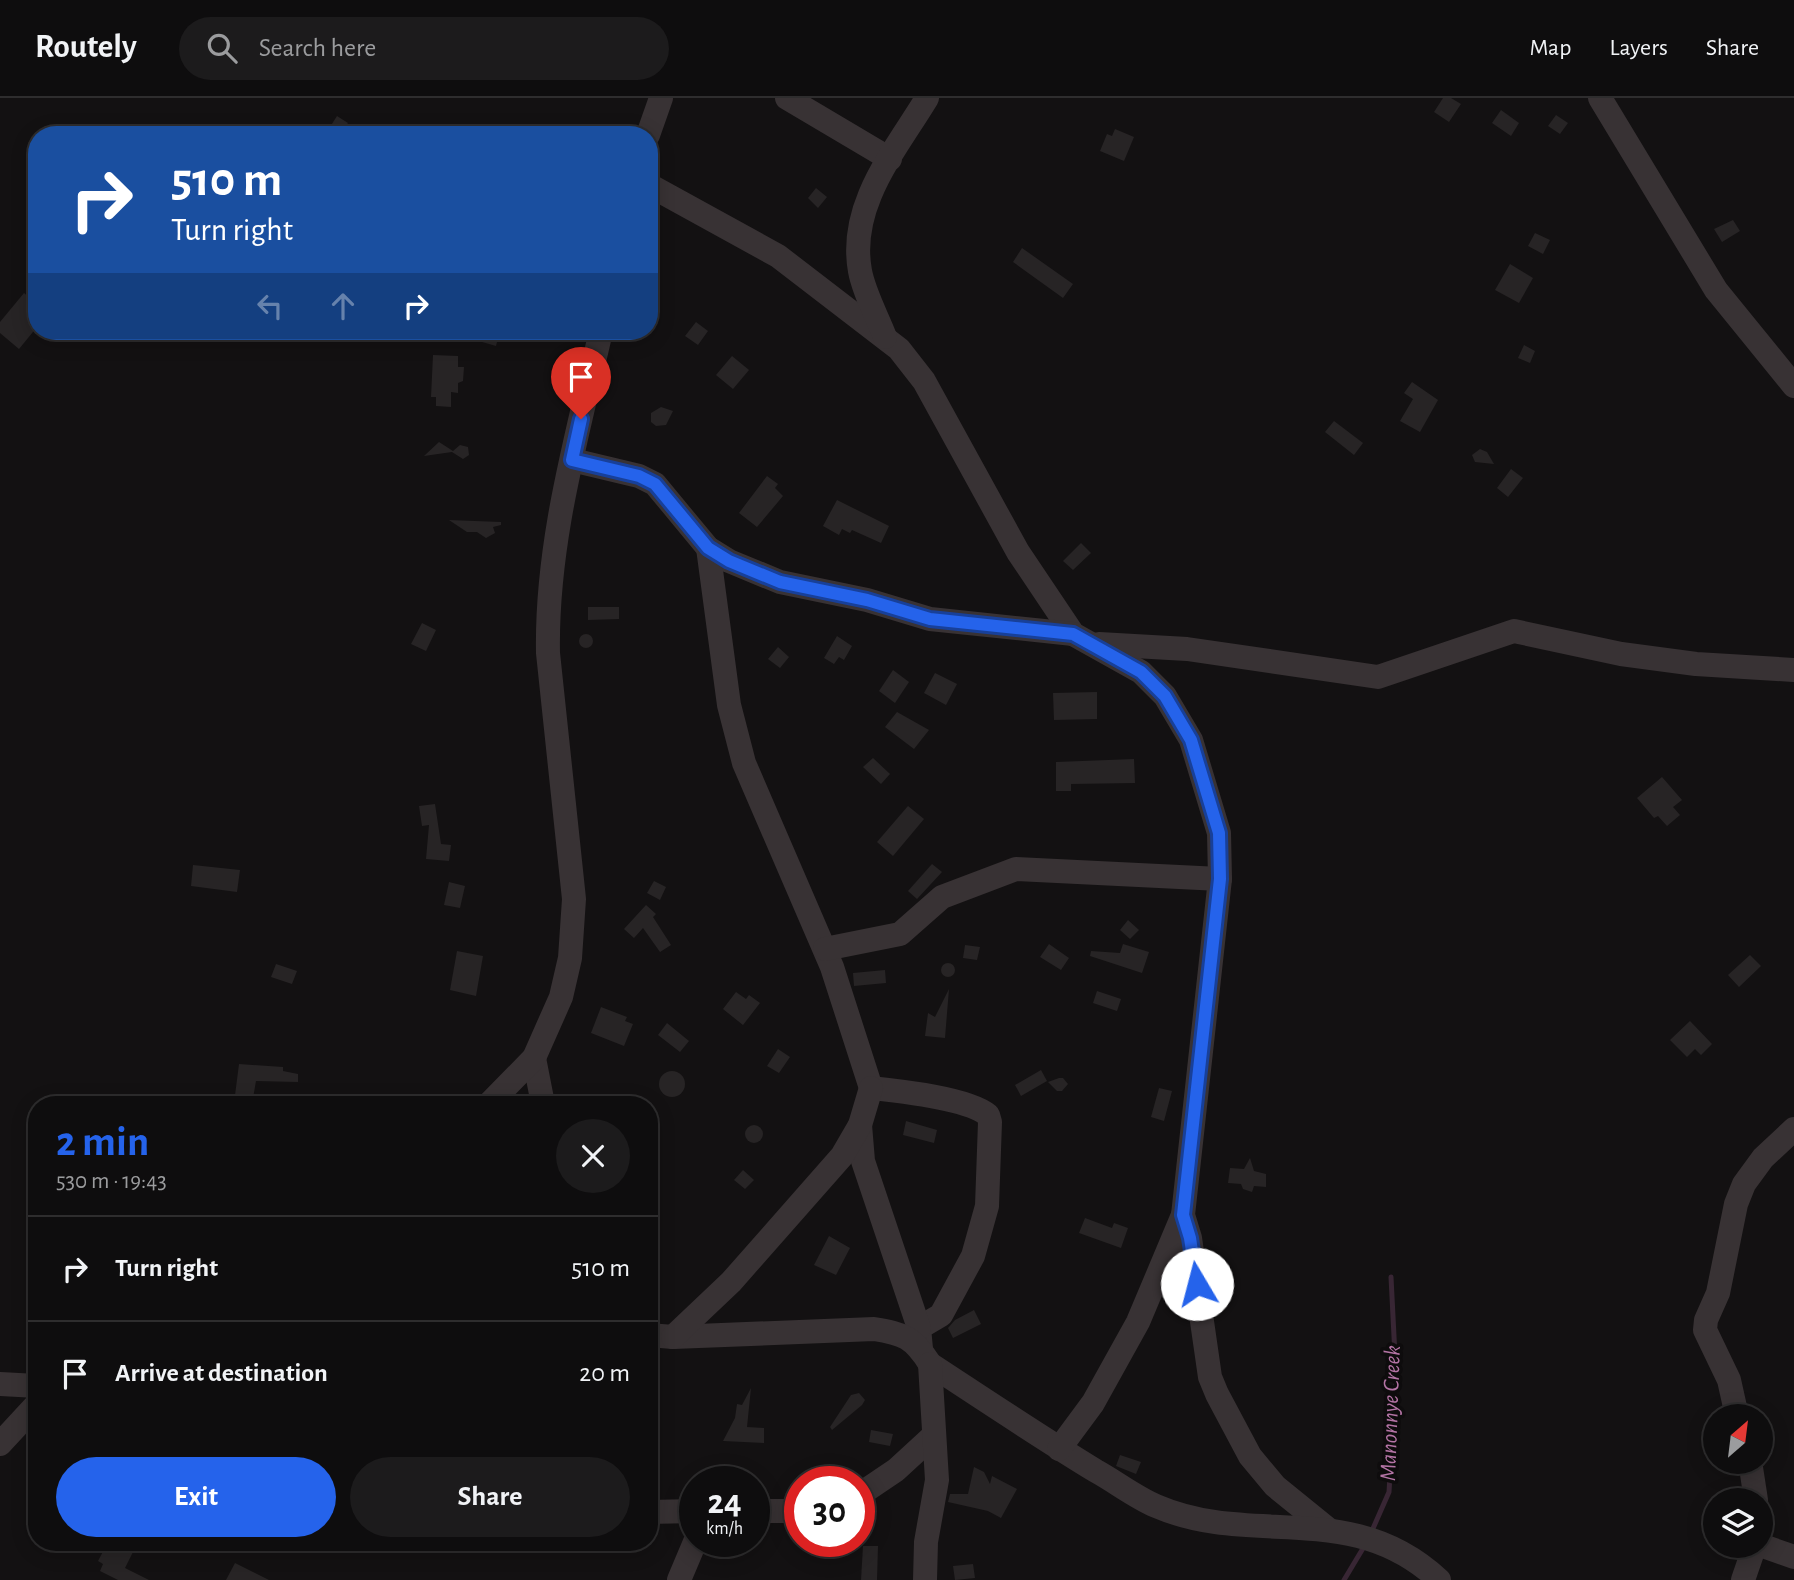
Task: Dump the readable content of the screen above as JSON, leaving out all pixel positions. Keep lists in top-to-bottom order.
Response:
{
  "water": ["Manonnye Creek"],
  "north": "top right",
  "page": {
    "header": "Routely",
    "search": "Search here",
    "nav": ["Map", "Layers", "Share"],
    "turn": ["510 m", "Turn right"],
    "heading": ["2 min", "530 m · 19:43"],
    "list": [
      {
        "name": "Turn right",
        "value": "510 m"
      },
      {
        "name": "Arrive at destination",
        "value": "20 m"
      }
    ],
    "buttons": ["Exit", "Share"],
    "speed": "24 km/h",
    "limit": "30"
  }
}
